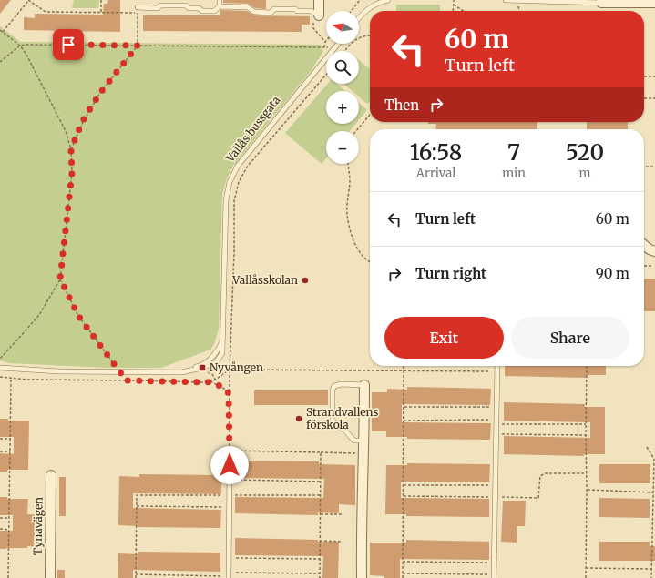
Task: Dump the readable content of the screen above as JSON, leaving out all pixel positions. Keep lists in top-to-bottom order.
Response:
{
  "streets": {
    "street": ["Tynavägen"],
    "lane": ["Vallås bussgata"]
  },
  "places": {
    "other": ["Vallåsskolan", "Strandvallens förskola"],
    "transit": ["Nyvången"]
  },
  "north": "left",
  "page": {
    "map_buttons": ["+", "−"],
    "turn": ["60 m", "Turn left"],
    "then": "Then",
    "eta": [
      "16:58",
      "Arrival",
      "7",
      "min",
      "520",
      "m"
    ],
    "list": [
      {
        "name": "Turn left",
        "value": "60 m"
      },
      {
        "name": "Turn right",
        "value": "90 m"
      }
    ],
    "buttons": ["Exit", "Share"]
  }
}
